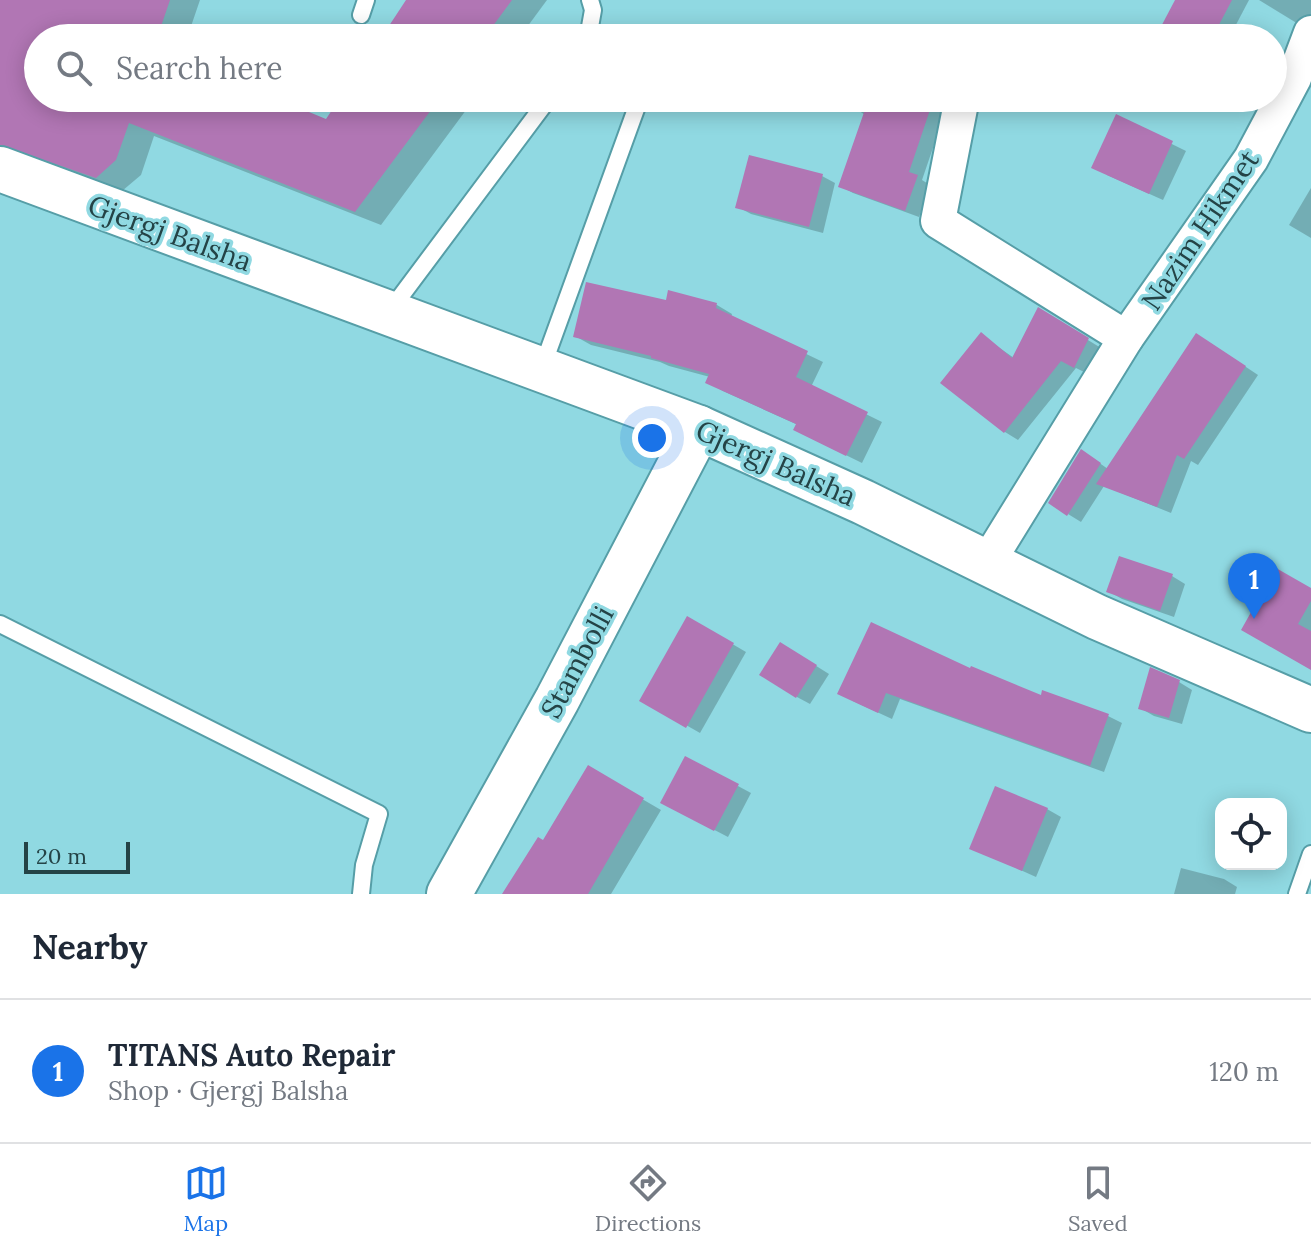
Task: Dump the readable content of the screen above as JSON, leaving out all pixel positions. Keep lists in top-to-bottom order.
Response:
{
  "streets": {
    "street": ["Nazim Hikmet", "Gjergj Balsha", "Stambolli"]
  },
  "crossings": [
    ["Nazim Hikmet", "Gjergj Balsha"],
    ["Gjergj Balsha", "Stambolli"]
  ],
  "scale_bar": "20 m",
  "page": {
    "search": "Search here",
    "pins": "1",
    "scale": "20 m",
    "heading": "Nearby",
    "list": [
      {
        "mark": "1",
        "name": "TITANS Auto Repair",
        "note": "Shop · Gjergj Balsha",
        "value": "120 m"
      }
    ],
    "nav": ["Map", "Directions", "Saved"]
  }
}
